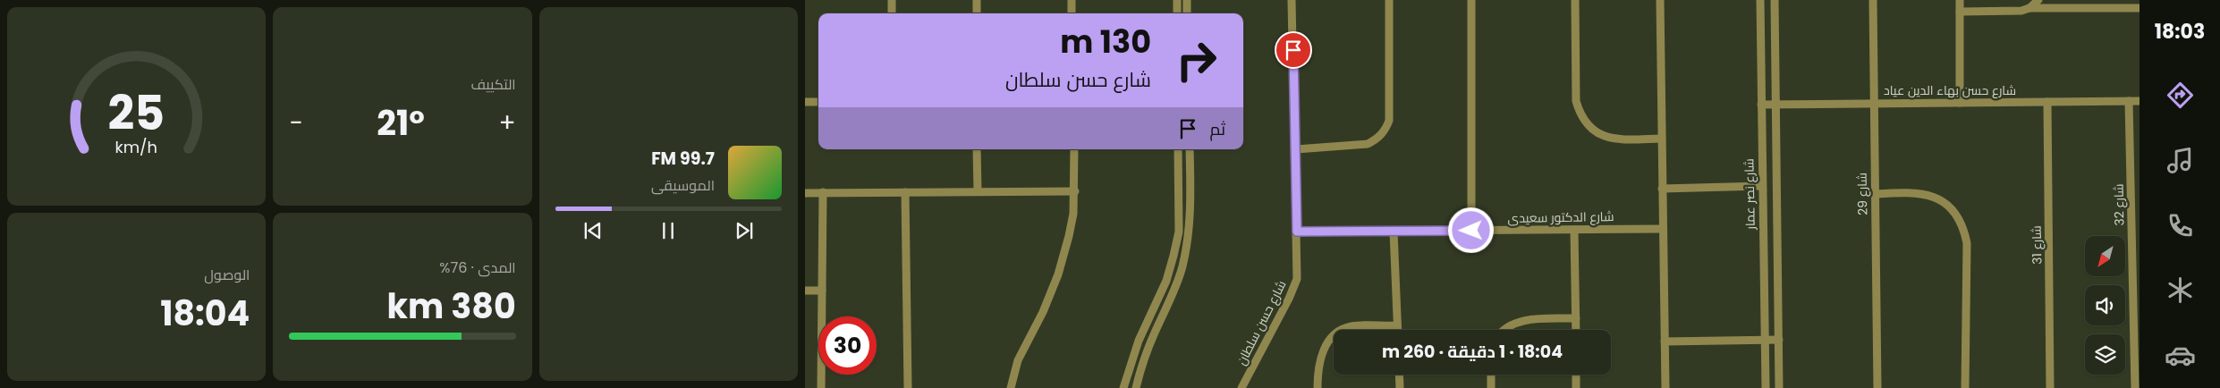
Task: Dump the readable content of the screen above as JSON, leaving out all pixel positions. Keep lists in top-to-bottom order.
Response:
{
  "streets": {
    "street": [
      "شارع حسن بهاء الدين عياد",
      "شارع نصر عمار",
      "شارع 29",
      "شارع 32",
      "شارع الدكتور سعيدى",
      "شارع 31",
      "شارع حسن سلطان"
    ]
  },
  "crossings": [
    ["شارع حسن بهاء الدين عياد", "شارع نصر عمار"],
    ["شارع حسن بهاء الدين عياد", "شارع 29"],
    ["شارع حسن بهاء الدين عياد", "شارع 32"],
    ["شارع حسن بهاء الدين عياد", "شارع 31"],
    ["شارع الدكتور سعيدى", "شارع حسن سلطان"]
  ],
  "north": "bottom left",
  "page": {
    "tabs": "18:03",
    "tile": [
      "التكييف",
      ["المدى · 76%", "380 km"],
      ["الوصول", "18:04"]
    ],
    "turn": ["130 m", "شارع حسن سلطان"],
    "heat": ["−", "21°", "+"],
    "then": "ثم",
    "song": ["99.7 FM", "الموسيقى"],
    "limit": "30",
    "trip": "18:04 · 1 دقيقة · 260 m",
    "gauge": ["25", "km/h"]
  }
}
